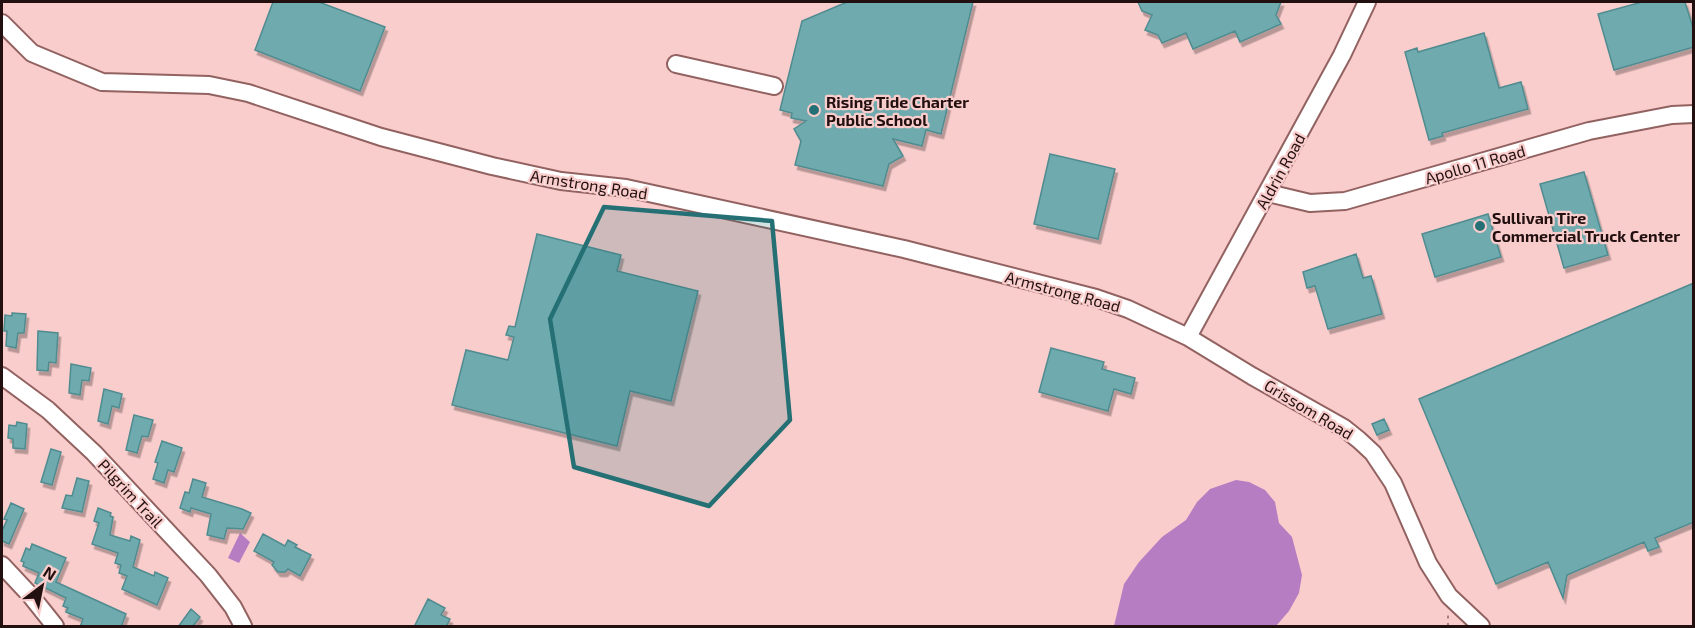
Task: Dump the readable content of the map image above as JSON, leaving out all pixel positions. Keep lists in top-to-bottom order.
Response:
{
  "streets": {
    "street": [
      "Apollo 11 Road",
      "Aldrin Road",
      "Armstrong Road",
      "Grissom Road",
      "Pilgrim Trail"
    ]
  },
  "crossings": [
    ["Apollo 11 Road", "Aldrin Road"],
    ["Aldrin Road", "Armstrong Road"],
    ["Aldrin Road", "Grissom Road"],
    ["Armstrong Road", "Grissom Road"]
  ],
  "places": ["Rising Tide Charter Public School", "Sullivan Tire Commercial Truck Center"],
  "north": "top right"
}
